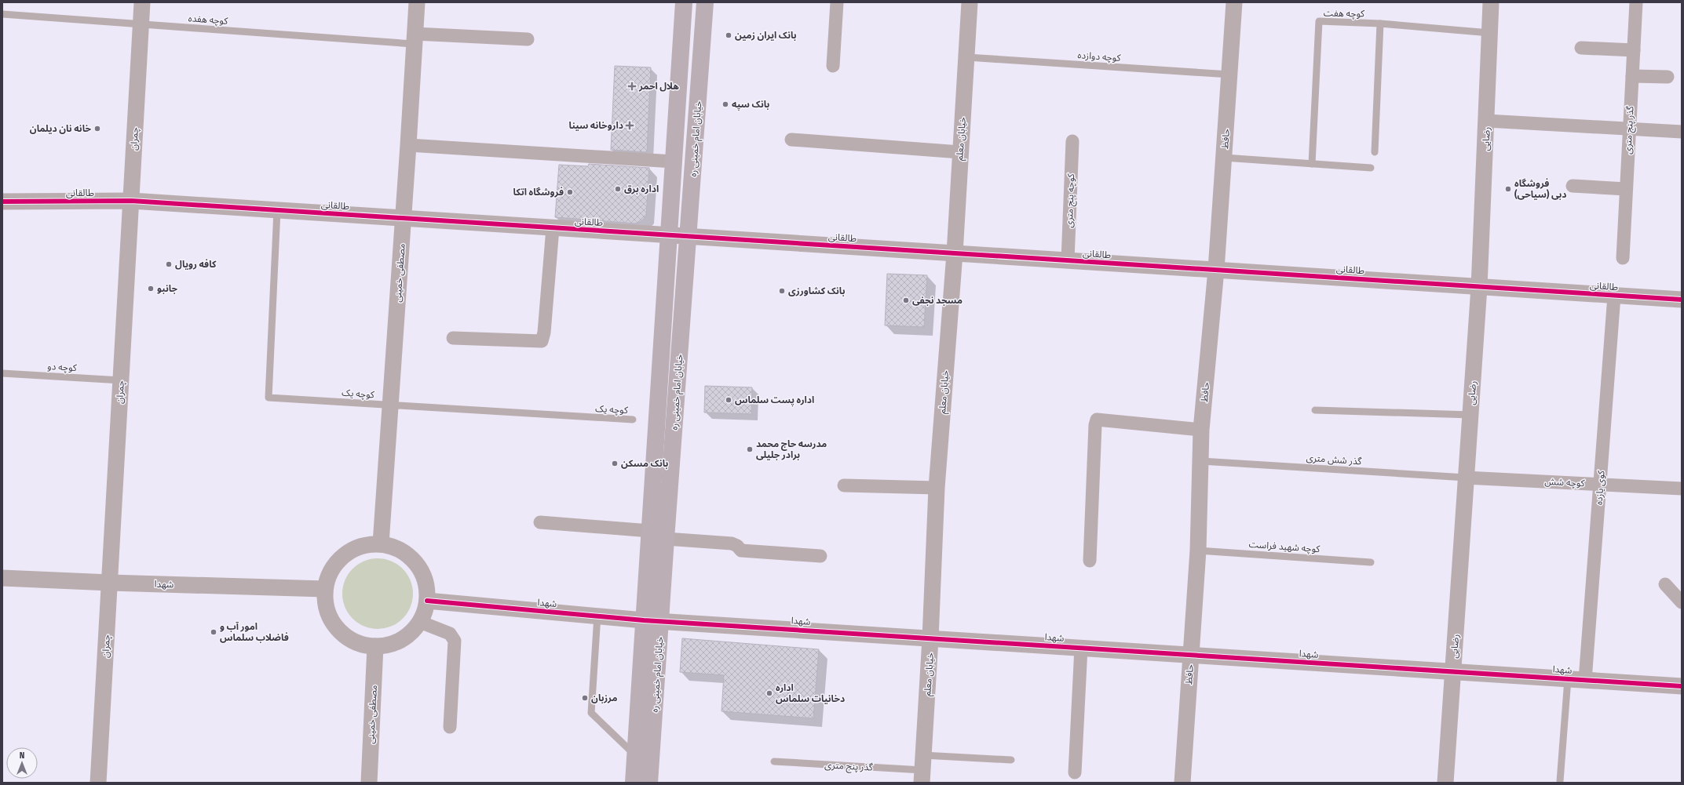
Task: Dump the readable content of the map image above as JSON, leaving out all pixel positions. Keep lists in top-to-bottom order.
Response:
{
  "streets": {
    "main road": ["خیابان امام خمینی ره"],
    "street": [
      "گذر پنج متری",
      "چمران",
      "خیابان معلم",
      "حافظ",
      "رضایی",
      "طالقانی",
      "کوچه پنج متری",
      "مصطفی خمینی",
      "کوچه شش",
      "کوی یازده",
      "شهدا"
    ],
    "lane": [
      "کوچه هفت",
      "کوچه هفده",
      "کوچه دوازده",
      "کوچه دو",
      "کوچه یک",
      "گذر شش متری",
      "کوچه شهید فراست"
    ]
  },
  "crossings": [
    ["کوچه هفت", "رضایی"],
    ["کوچه هفده", "چمران"],
    ["کوچه هفده", "مصطفی خمینی"],
    ["کوچه دوازده", "خیابان معلم"],
    ["کوچه دوازده", "حافظ"],
    ["گذر پنج متری", "خیابان معلم"],
    ["چمران", "طالقانی"],
    ["چمران", "کوچه دو"],
    ["چمران", "شهدا"],
    ["خیابان امام خمینی ره", "طالقانی"],
    ["خیابان امام خمینی ره", "شهدا"],
    ["خیابان معلم", "طالقانی"],
    ["خیابان معلم", "شهدا"],
    ["حافظ", "طالقانی"],
    ["حافظ", "گذر شش متری"],
    ["حافظ", "کوچه شهید فراست"],
    ["حافظ", "شهدا"],
    ["رضایی", "طالقانی"],
    ["رضایی", "گذر شش متری"],
    ["رضایی", "کوچه شش"],
    ["رضایی", "شهدا"],
    ["طالقانی", "کوچه پنج متری"],
    ["طالقانی", "مصطفی خمینی"],
    ["طالقانی", "کوچه یک"],
    ["طالقانی", "کوی یازده"],
    ["مصطفی خمینی", "کوچه یک"],
    ["مصطفی خمینی", "شهدا"],
    ["گذر شش متری", "کوچه شش"],
    ["کوچه شش", "کوی یازده"],
    ["کوی یازده", "شهدا"]
  ],
  "places": {
    "other": [
      "بانک ایران زمین",
      "بانک سپه",
      "خانه نان دیلمان",
      "اداره برق",
      "فروشگاه دبی (سیاحی)",
      "فروشگاه اتکا",
      "کافه رویال",
      "جانبو",
      "بانک کشاورزی",
      "مسجد نجفی",
      "اداره پست سلماس",
      "مدرسه حاج محمد برادر جلیلی",
      "بانک مسکن",
      "امور آب و فاضلاب سلماس",
      "اداره دخانیات سلماس",
      "مرزبان"
    ],
    "health": ["هلال احمر", "داروخانه سینا"]
  },
  "north": "top"
}
